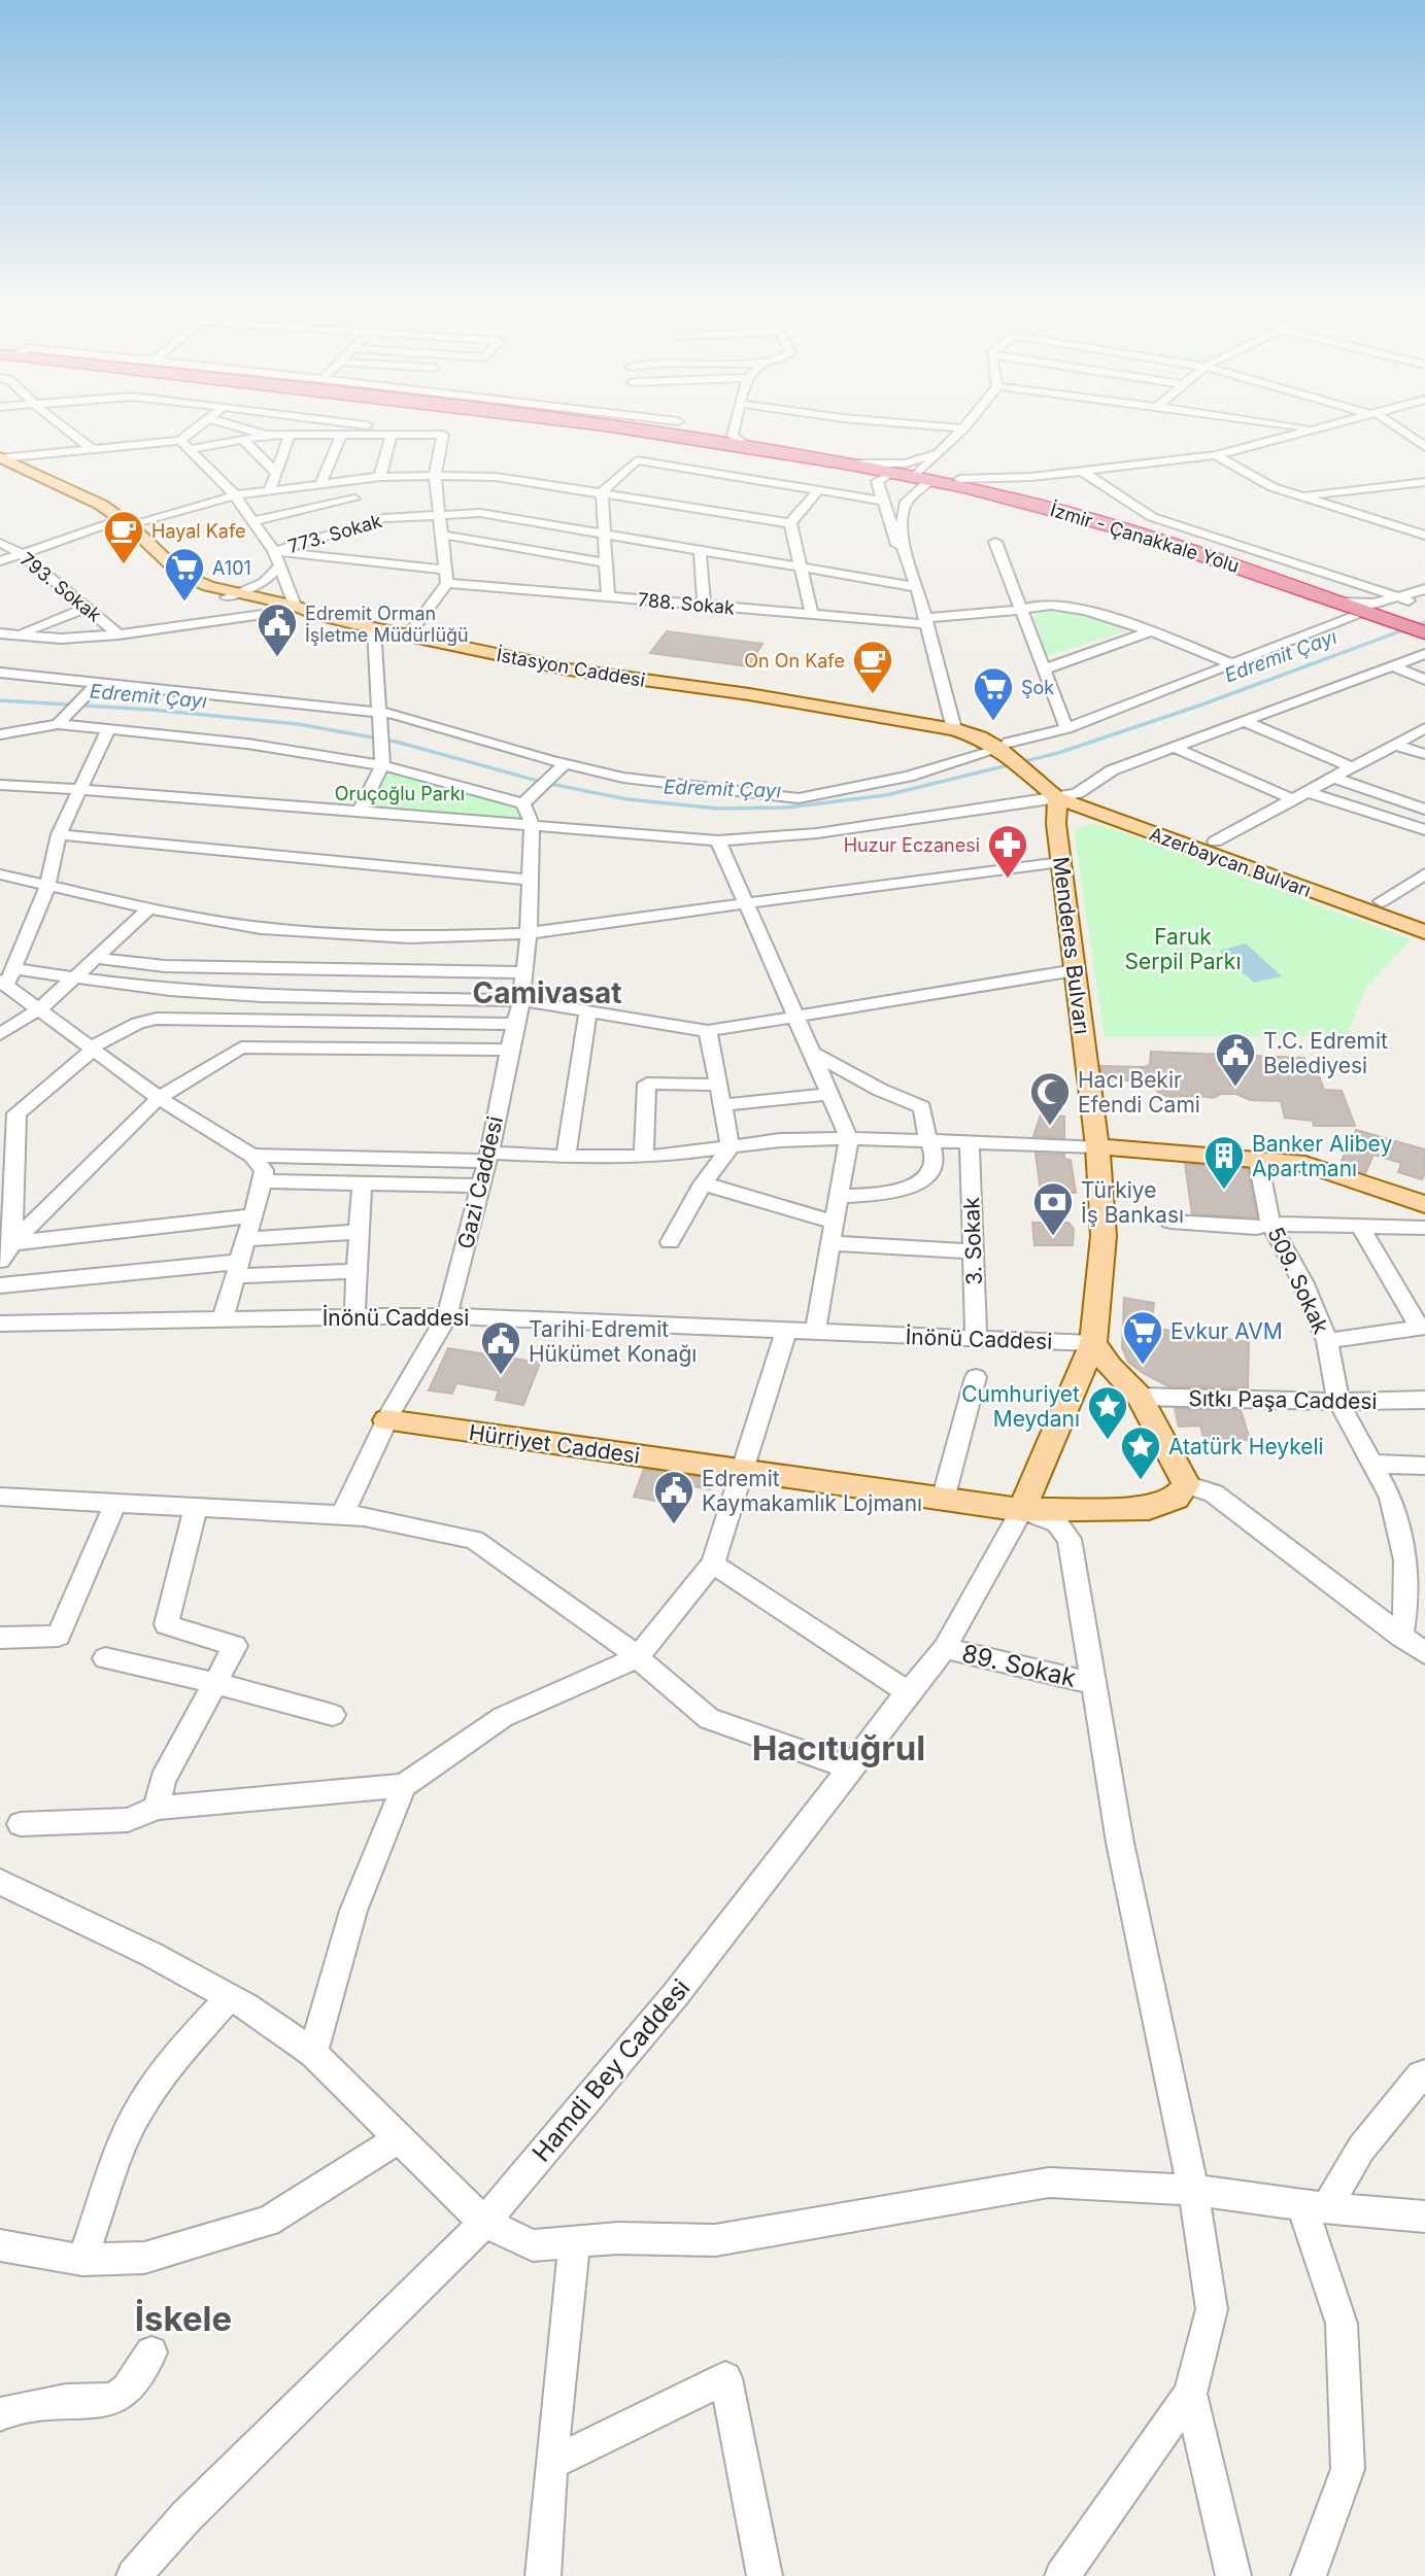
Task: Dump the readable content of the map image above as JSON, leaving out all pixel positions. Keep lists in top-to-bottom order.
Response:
{
  "streets": {
    "highway": ["İzmir - Çanakkale Yolu"],
    "main road": [
      "İstasyon Caddesi",
      "Azerbaycan Bulvarı",
      "Menderes Bulvarı",
      "Hürriyet Caddesi"
    ],
    "street": [
      "773. Sokak",
      "793. Sokak",
      "788. Sokak",
      "Gazi Caddesi",
      "3. Sokak",
      "509. Sokak",
      "İnönü Caddesi",
      "Sıtkı Paşa Caddesi",
      "89. Sokak",
      "Hamdi Bey Caddesi"
    ]
  },
  "crossings": [
    ["773. Sokak", "788. Sokak"],
    ["İstasyon Caddesi", "Azerbaycan Bulvarı"],
    ["İstasyon Caddesi", "Menderes Bulvarı"],
    ["Azerbaycan Bulvarı", "Menderes Bulvarı"],
    ["Menderes Bulvarı", "İnönü Caddesi"],
    ["Menderes Bulvarı", "Hürriyet Caddesi"],
    ["Menderes Bulvarı", "Hamdi Bey Caddesi"],
    ["Gazi Caddesi", "İnönü Caddesi"],
    ["Gazi Caddesi", "Hürriyet Caddesi"],
    ["3. Sokak", "İnönü Caddesi"],
    ["509. Sokak", "Sıtkı Paşa Caddesi"],
    ["Hürriyet Caddesi", "Hamdi Bey Caddesi"],
    ["89. Sokak", "Hamdi Bey Caddesi"]
  ],
  "districts": ["Camivasat", "Hacıtuğrul", "İskele"],
  "water": ["Edremit Çayı"],
  "parks": ["Oruçoğlu Parkı", "Faruk Serpil Parkı"],
  "places": {
    "cafe": ["Hayal Kafe", "On On Kafe"],
    "supermarket": ["A101", "Şok", "Evkur AVM"],
    "public building": [
      "Edremit Orman İşletme Müdürlüğü",
      "T.C. Edremit Belediyesi",
      "Tarihi Edremit Hükümet Konağı",
      "Edremit Kaymakamlık Lojmanı"
    ],
    "pharmacy": ["Huzur Eczanesi"],
    "mosque": ["Hacı Bekir Efendi Cami"],
    "building": ["Banker Alibey Apartmanı"],
    "bank": ["Türkiye İş Bankası"],
    "place": ["Cumhuriyet Meydanı", "Atatürk Heykeli"]
  }
}
